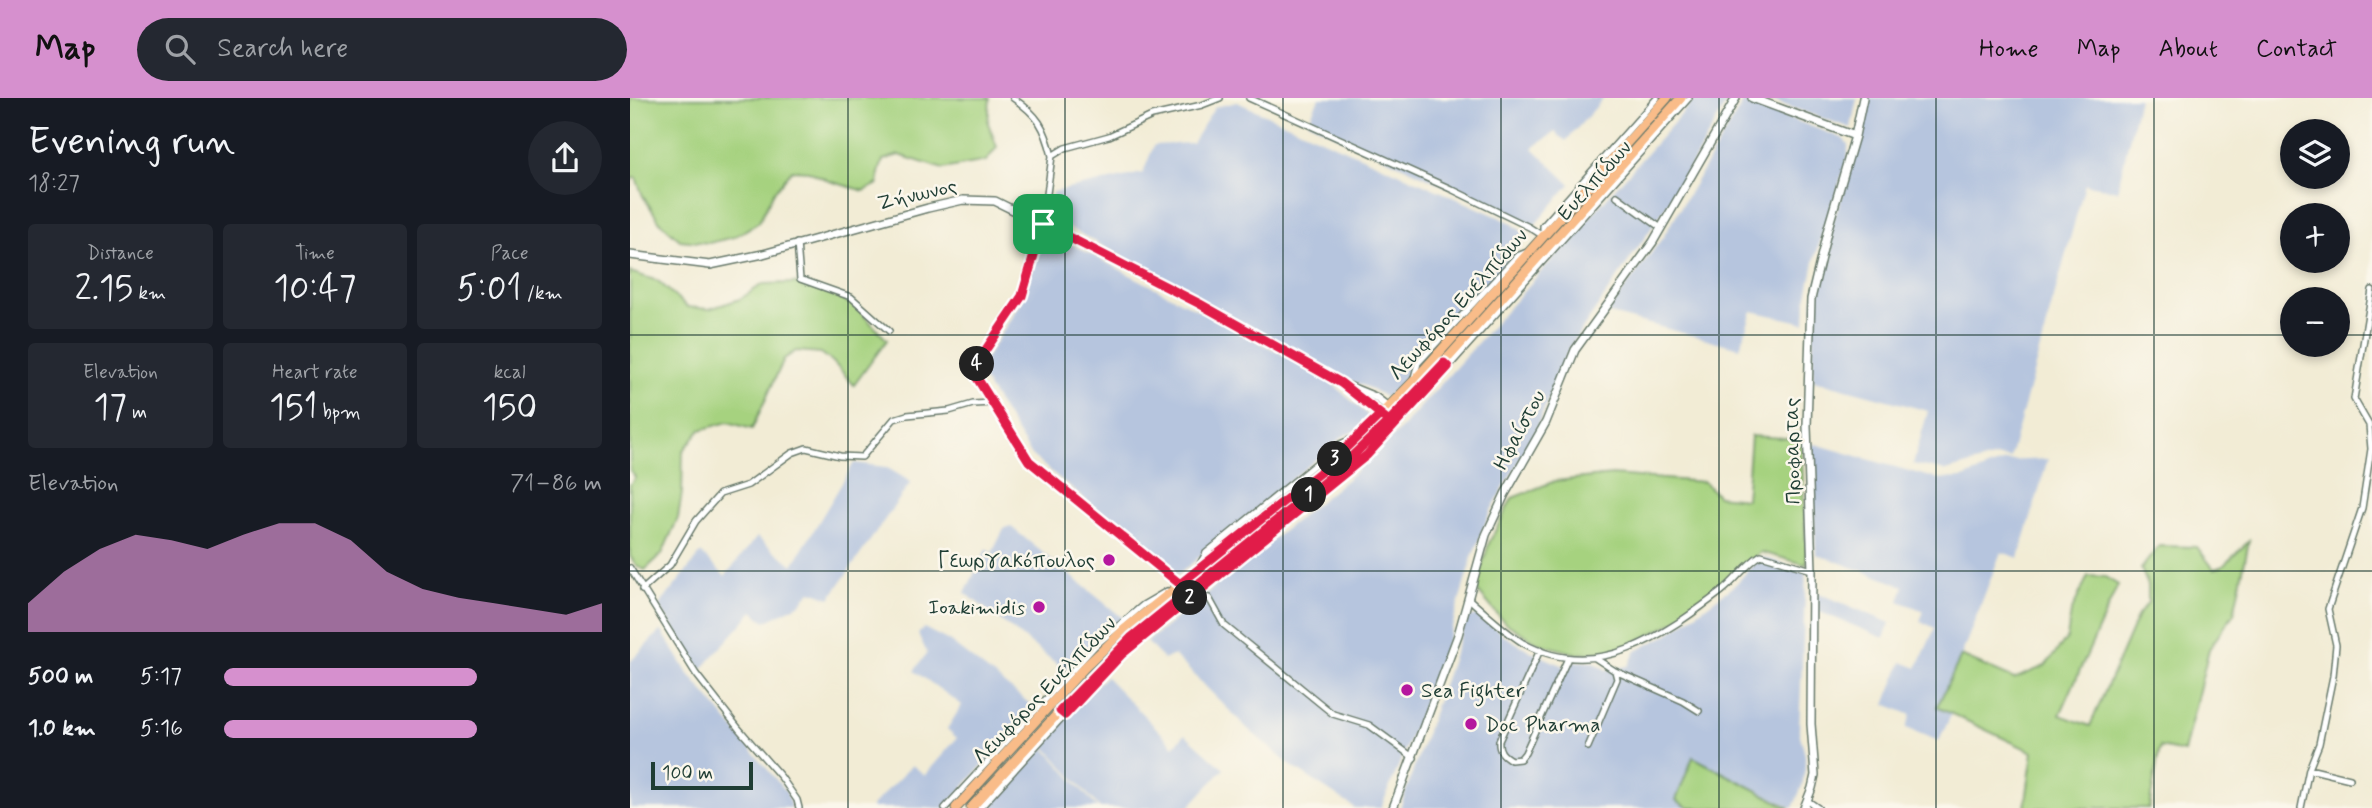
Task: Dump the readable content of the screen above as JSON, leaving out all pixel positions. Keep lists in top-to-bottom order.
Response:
{
  "streets": {
    "main road": ["Λεωφόρος Ευελπίδων"],
    "street": [
      "Ευελπίδων",
      "Ζήνωνος",
      "Ηφαίστου",
      "Προφαρτας"
    ]
  },
  "crossings": [
    ["Ευελπίδων", "Λεωφόρος Ευελπίδων"]
  ],
  "places": [
    "Γεωργακόπουλος",
    "Ioakimidis",
    "Sea Fighter",
    "Doc Pharma"
  ],
  "scale_bar": "100 m",
  "page": {
    "header": "Map",
    "search": "Search here",
    "nav": [
      "Home",
      "Map",
      "About",
      "Contact"
    ],
    "heading": ["Evening run", "18:27"],
    "map_buttons": ["+", "−"],
    "stats": [
      ["Distance", "2.15 km"],
      ["Time", "10:47"],
      ["Pace", "5:01 /km"],
      ["Elevation", "17 m"],
      ["Heart rate", "151 bpm"],
      ["kcal", "150"]
    ],
    "pins": [
      "4",
      "3",
      "1",
      "2"
    ],
    "chart": ["Elevation", "71–86 m"],
    "list": [
      {
        "name": "500 m",
        "note": "5:17"
      },
      {
        "name": "1.0 km",
        "note": "5:16"
      }
    ],
    "scale": "100 m"
  }
}
